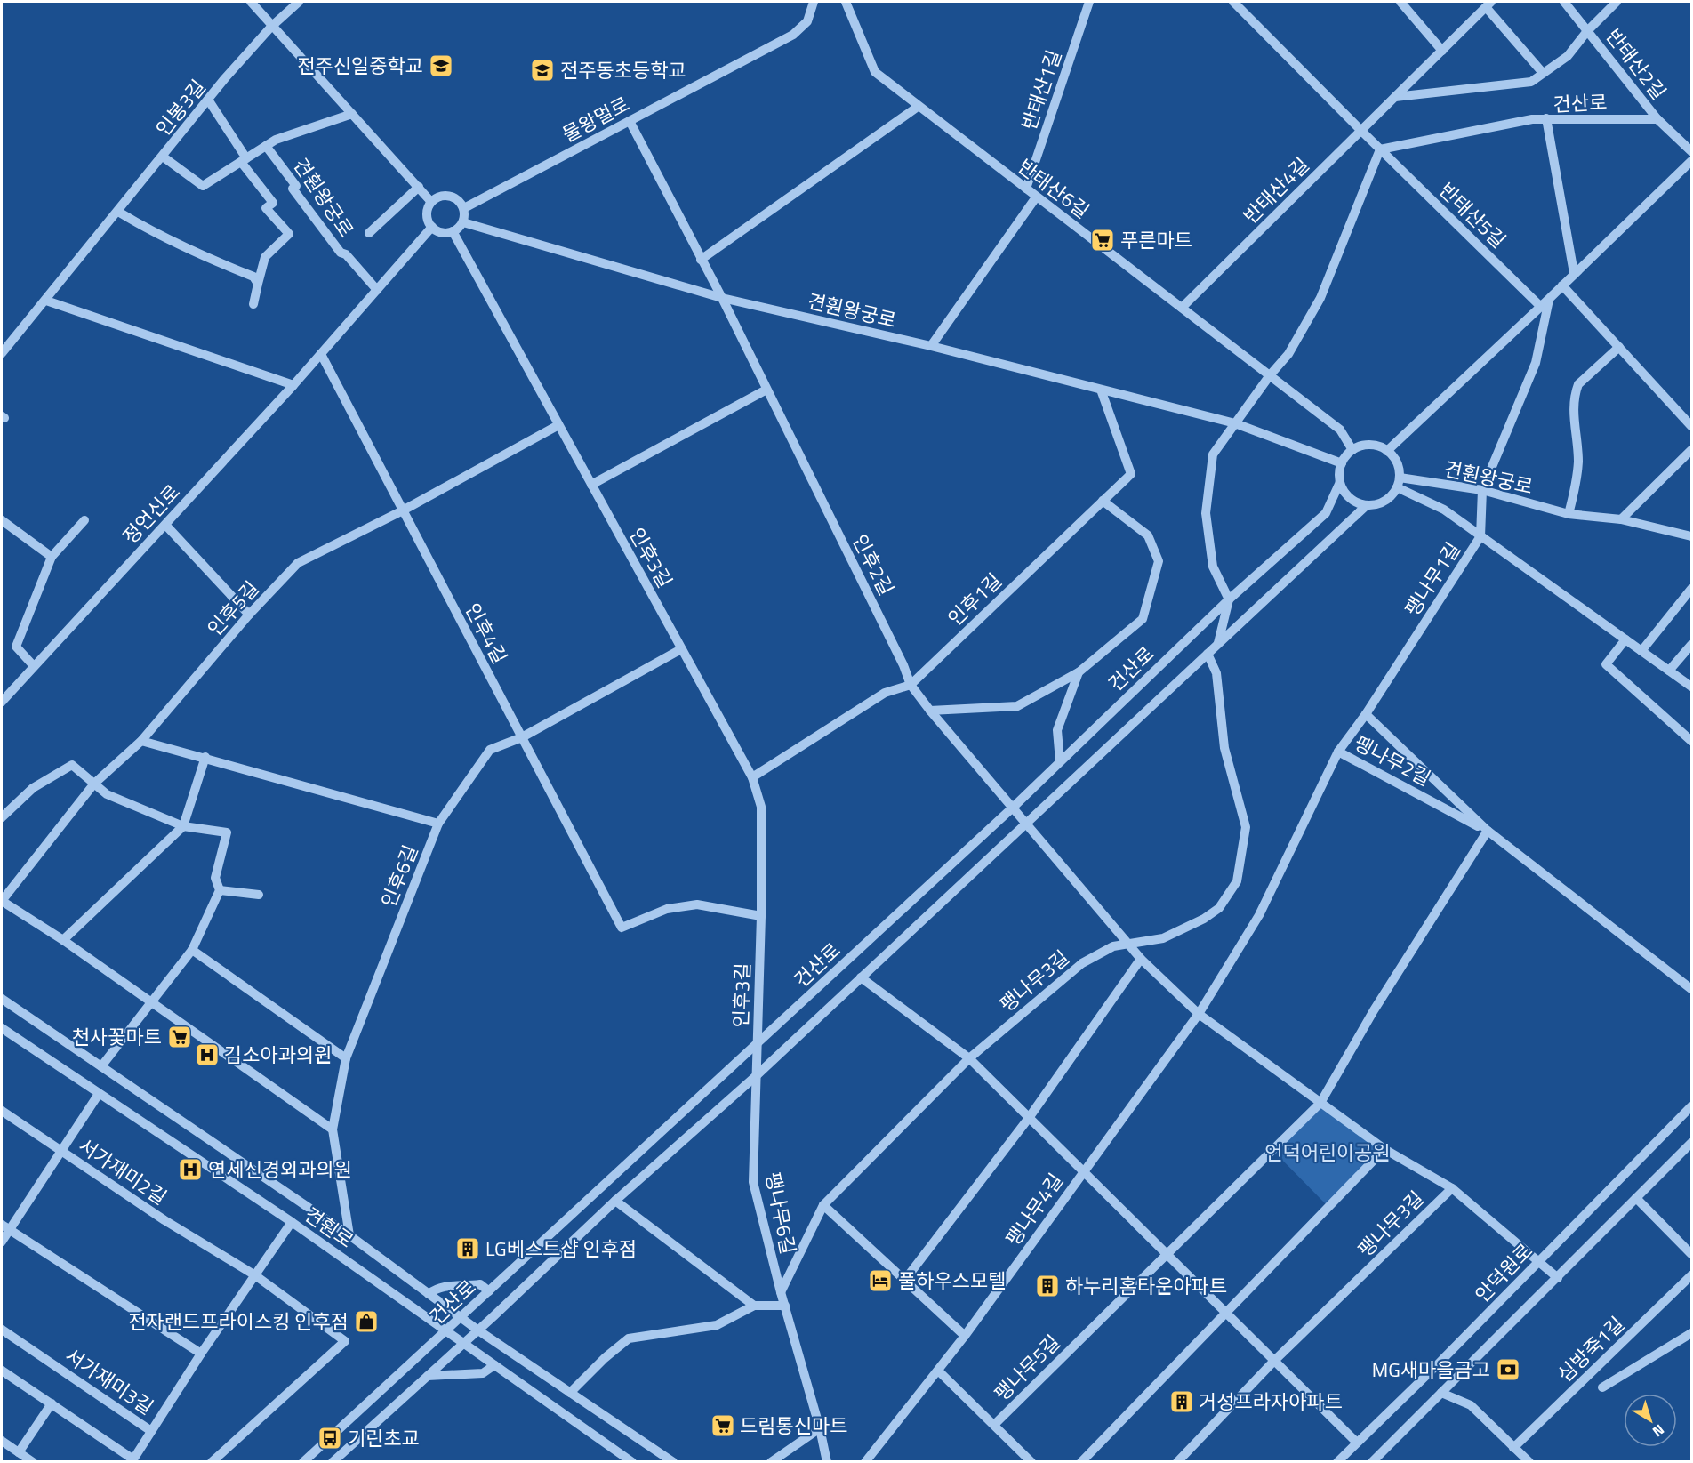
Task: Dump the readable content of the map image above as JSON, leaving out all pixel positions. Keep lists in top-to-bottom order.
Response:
{
  "streets": {
    "street": [
      "반태산2길",
      "반태산1길",
      "건산로",
      "인봉3길",
      "물왕멀로",
      "반태산6길",
      "반태산4길",
      "견훤왕궁로",
      "반태산5길",
      "정언신로",
      "인후3길",
      "인후2길",
      "팽나무1길",
      "인후1길",
      "인후5길",
      "인후4길",
      "팽나무2길",
      "인후6길",
      "팽나무3길",
      "서가재미2길",
      "팽나무4길",
      "팽나무6길",
      "견훤로",
      "안덕원로",
      "심방죽1길",
      "팽나무5길",
      "서가재미3길"
    ]
  },
  "crossings": [
    ["반태산2길", "건산로"],
    ["반태산2길", "반태산4길"],
    ["반태산1길", "반태산6길"],
    ["건산로", "반태산6길"],
    ["건산로", "견훤왕궁로"],
    ["건산로", "인후3길"],
    ["건산로", "인후2길"],
    ["건산로", "팽나무3길"],
    ["건산로", "팽나무4길"],
    ["건산로", "팽나무6길"],
    ["건산로", "견훤로"],
    ["인봉3길", "견훤왕궁로"],
    ["물왕멀로", "견훤왕궁로"],
    ["물왕멀로", "정언신로"],
    ["물왕멀로", "인후3길"],
    ["물왕멀로", "인후2길"],
    ["반태산6길", "반태산4길"],
    ["반태산6길", "견훤왕궁로"],
    ["반태산4길", "반태산5길"],
    ["견훤왕궁로", "정언신로"],
    ["견훤왕궁로", "인후3길"],
    ["견훤왕궁로", "인후2길"],
    ["견훤왕궁로", "인후1길"],
    ["정언신로", "인후3길"],
    ["정언신로", "인후4길"],
    ["인후3길", "인후1길"],
    ["인후3길", "인후5길"],
    ["인후3길", "인후4길"],
    ["인후3길", "인후6길"],
    ["인후3길", "팽나무6길"],
    ["인후2길", "인후1길"],
    ["인후2길", "팽나무3길"],
    ["팽나무1길", "팽나무2길"],
    ["인후5길", "인후4길"],
    ["인후4길", "인후6길"],
    ["팽나무2길", "팽나무3길"],
    ["팽나무2길", "팽나무4길"],
    ["인후6길", "견훤로"],
    ["팽나무3길", "팽나무4길"],
    ["팽나무3길", "안덕원로"],
    ["서가재미2길", "견훤로"],
    ["서가재미2길", "서가재미3길"],
    ["팽나무4길", "안덕원로"],
    ["팽나무4길", "팽나무5길"],
    ["견훤로", "서가재미3길"]
  ],
  "parks": ["언덕어린이공원"],
  "places": {
    "school or university": ["전주신일중학교", "전주동초등학교"],
    "supermarket": ["푸른마트", "천사꽃마트", "드림통신마트"],
    "hospital": ["김소아과의원", "연세신경외과의원"],
    "building": ["LG베스트샵 인후점", "하누리홈타운아파트", "거성프라자아파트"],
    "hotel": ["풀하우스모텔"],
    "shop": ["전자랜드프라이스킹 인후점"],
    "bank": ["MG새마을금고"],
    "bus stop": ["기린초교"]
  },
  "north": "bottom right"
}
